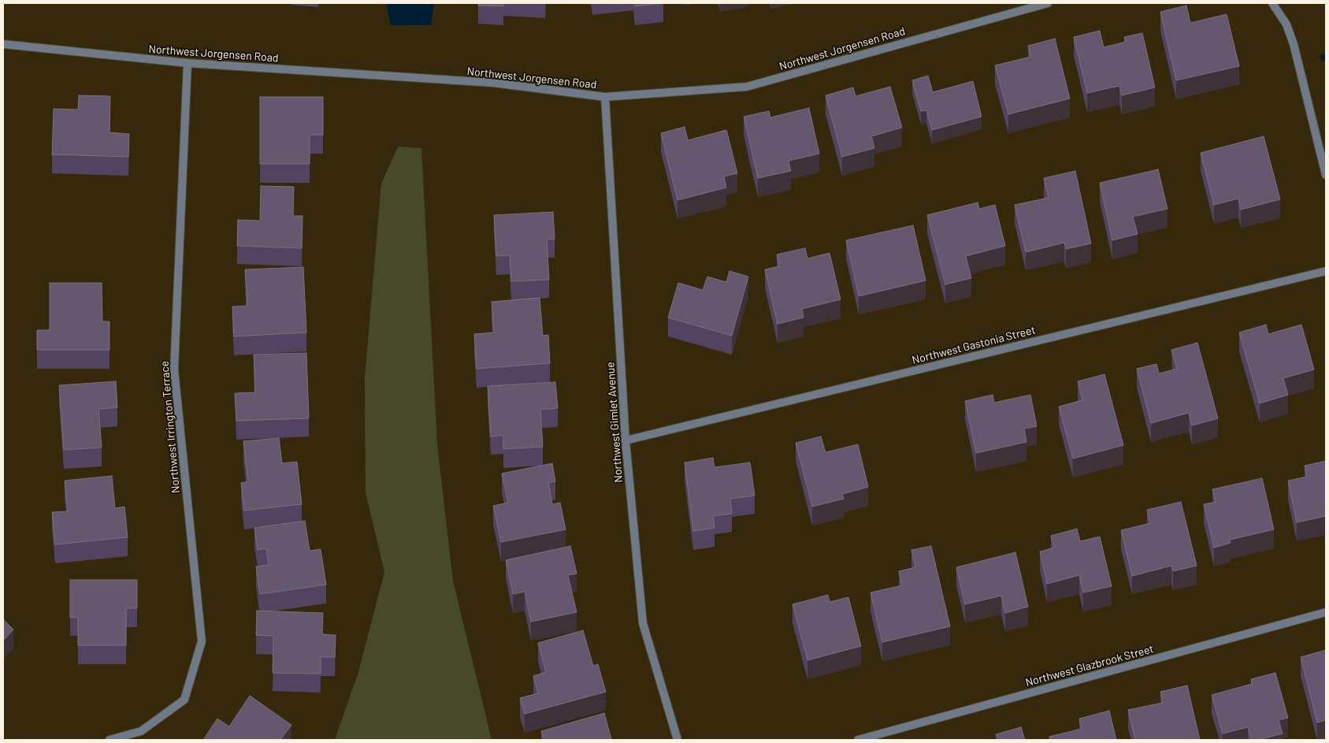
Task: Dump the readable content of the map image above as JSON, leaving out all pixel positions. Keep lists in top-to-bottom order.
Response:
{
  "streets": {
    "street": [
      "Northwest Jorgensen Road",
      "Northwest Gastonia Street",
      "Northwest Gimlet Avenue",
      "Northwest Irrington Terrace",
      "Northwest Glazbrook Street"
    ]
  },
  "crossings": [
    ["Northwest Jorgensen Road", "Northwest Gimlet Avenue"],
    ["Northwest Jorgensen Road", "Northwest Irrington Terrace"],
    ["Northwest Gastonia Street", "Northwest Gimlet Avenue"]
  ]
}
